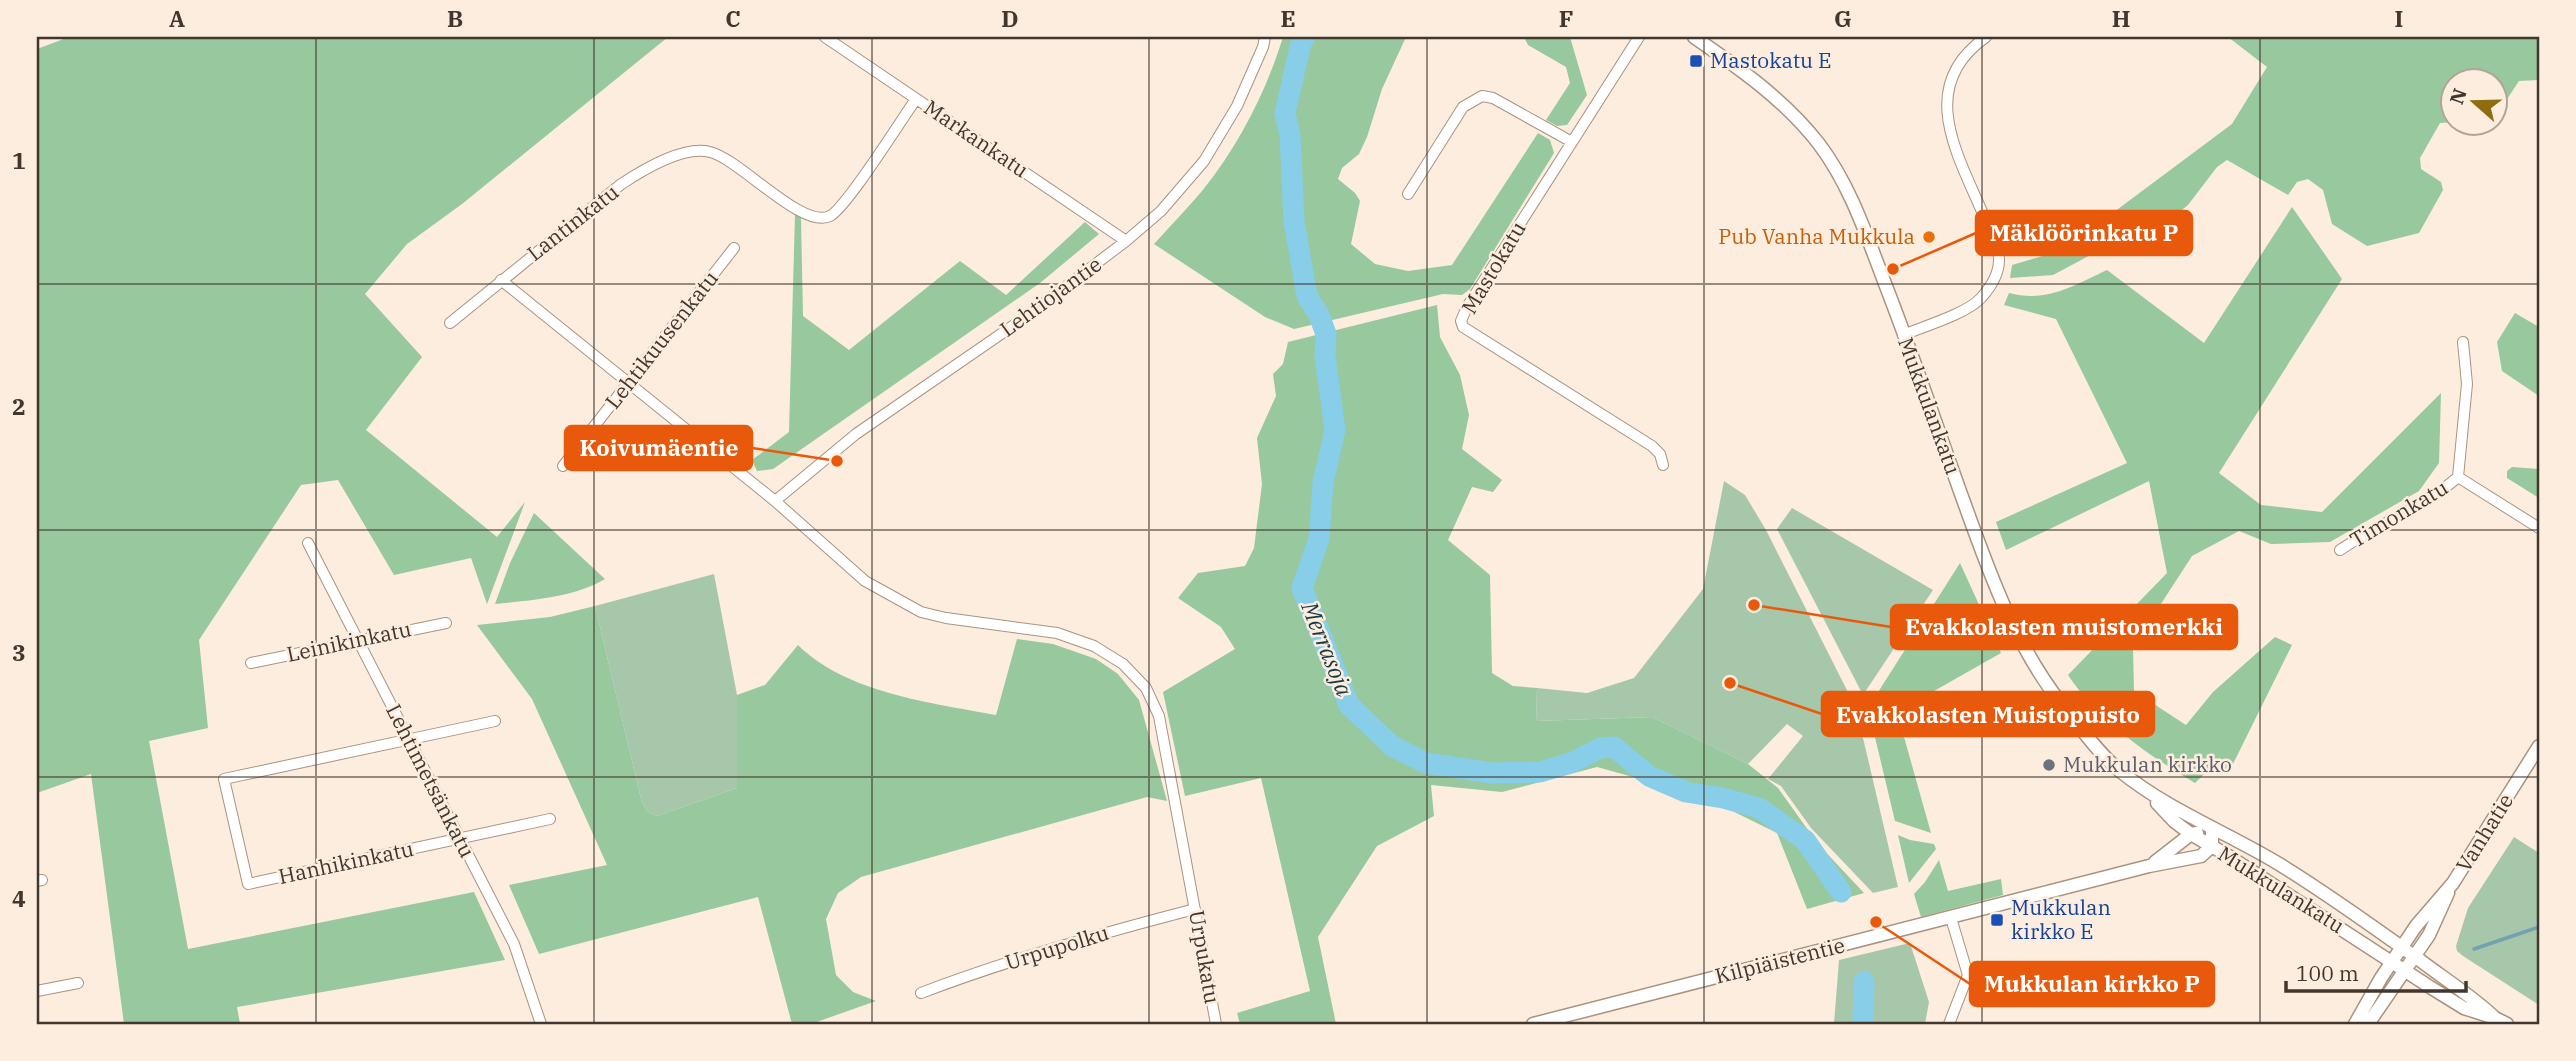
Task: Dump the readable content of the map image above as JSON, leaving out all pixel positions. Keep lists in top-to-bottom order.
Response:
{
  "streets": {
    "street": [
      "Markankatu",
      "Lantinkatu",
      "Mastokatu",
      "Lehtiojantie",
      "Lehtikuusenkatu",
      "Mukkulankatu",
      "Timonkatu",
      "Leinikinkatu",
      "Lehtimetsänkatu",
      "Vanhatie",
      "Hanhikinkatu",
      "Urpupolku",
      "Urpukatu",
      "Kilpiäistentie"
    ]
  },
  "crossings": [
    ["Markankatu", "Lantinkatu"],
    ["Markankatu", "Lehtiojantie"],
    ["Lantinkatu", "Urpukatu"],
    ["Lehtiojantie", "Urpukatu"],
    ["Lehtikuusenkatu", "Urpukatu"],
    ["Mukkulankatu", "Vanhatie"],
    ["Mukkulankatu", "Kilpiäistentie"],
    ["Leinikinkatu", "Lehtimetsänkatu"],
    ["Lehtimetsänkatu", "Hanhikinkatu"],
    ["Urpupolku", "Urpukatu"]
  ],
  "water": ["Merrasoja"],
  "places": {
    "transit": ["Mastokatu E", "Mukkulan kirkko E"],
    "other": [
      "Pub Vanha Mukkula",
      "Mäklöörinkatu P",
      "Koivumäentie",
      "Evakkolasten muistomerkki",
      "Evakkolasten Muistopuisto",
      "Mukkulan kirkko",
      "Mukkulan kirkko P"
    ]
  },
  "scale_bar": "100 m",
  "north": "left",
  "grid": {
    "columns": [
      "A",
      "B",
      "C",
      "D",
      "E",
      "F",
      "G",
      "H",
      "I"
    ],
    "rows": [
      "1",
      "2",
      "3",
      "4"
    ]
  }
}
